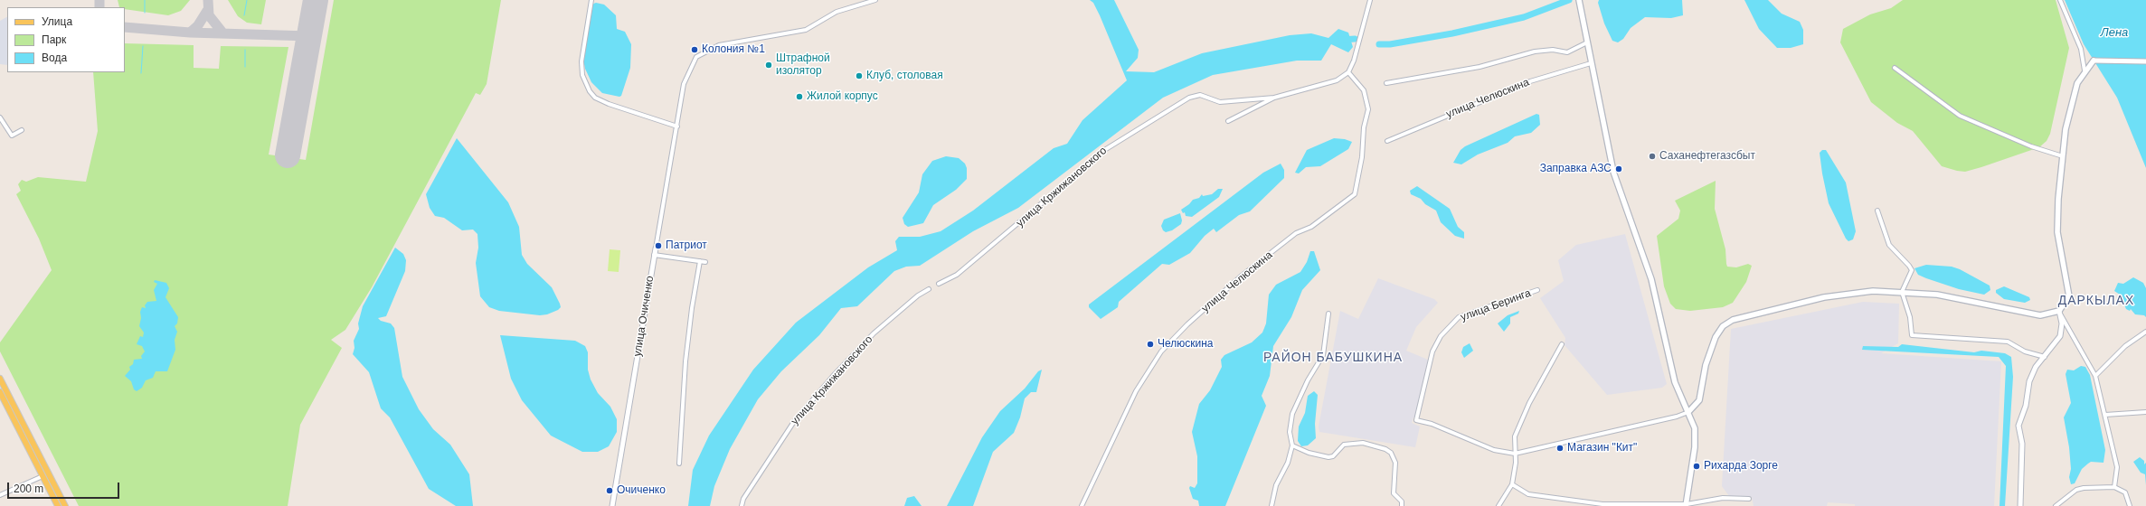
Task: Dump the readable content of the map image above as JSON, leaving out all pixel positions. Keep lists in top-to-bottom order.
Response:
{
  "streets": {
    "street": [
      "улица Челюскина",
      "улица Кржижановского",
      "улица Беринга",
      "улица Очиченко"
    ]
  },
  "crossings": [
    ["улица Челюскина", "улица Кржижановского"]
  ],
  "districts": ["ДАРКЫЛАХ", "РАЙОН БАБУШКИНА"],
  "water": ["Лена"],
  "places": [
    "Колония №1",
    "Штрафной изолятор",
    "Клуб, столовая",
    "Жилой корпус",
    "Саханефтегазсбыт",
    "Заправка АЗС",
    "Патриот",
    "Челюскина",
    "Магазин \"Кит\"",
    "Рихарда Зорге",
    "Очиченко"
  ],
  "legend": ["Улица", "Парк", "Вода"],
  "scale_bar": "200 m"
}
